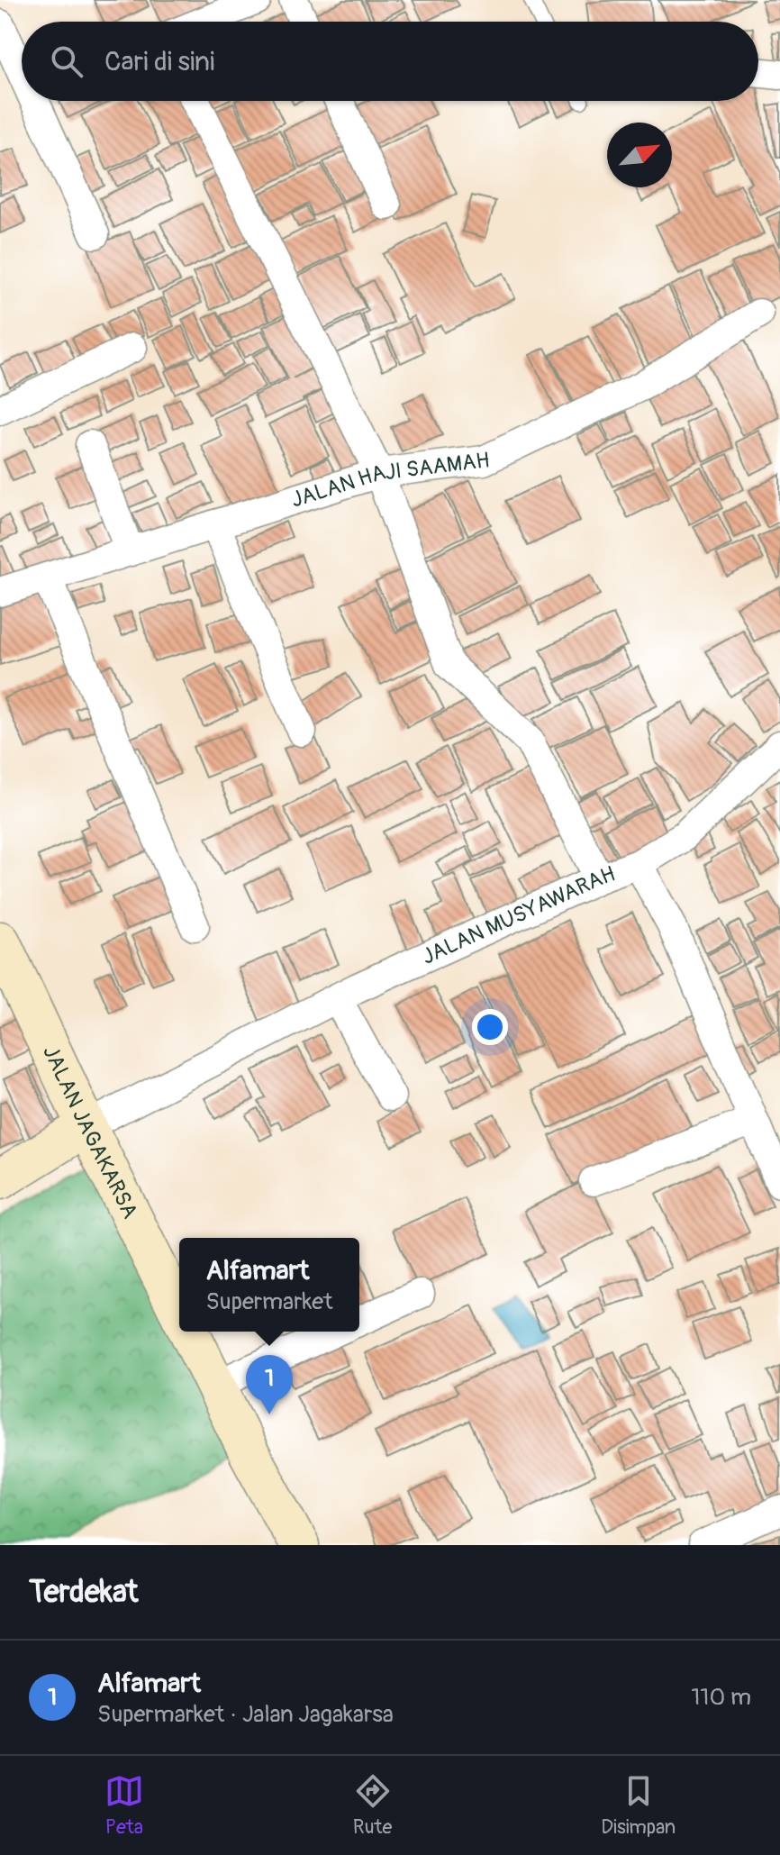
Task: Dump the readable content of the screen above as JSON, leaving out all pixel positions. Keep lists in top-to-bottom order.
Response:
{
  "streets": {
    "main road": ["JALAN JAGAKARSA"],
    "street": ["JALAN HAJI SAAMAH", "JALAN MUSYAWARAH"]
  },
  "crossings": [
    ["JALAN MUSYAWARAH", "JALAN JAGAKARSA"]
  ],
  "north": "top right",
  "page": {
    "search": "Cari di sini",
    "popup": ["Alfamart", "Supermarket"],
    "pins": "1",
    "heading": "Terdekat",
    "list": [
      {
        "mark": "1",
        "name": "Alfamart",
        "note": "Supermarket · Jalan Jagakarsa",
        "value": "110 m"
      }
    ],
    "nav": ["Peta", "Rute", "Disimpan"]
  }
}
